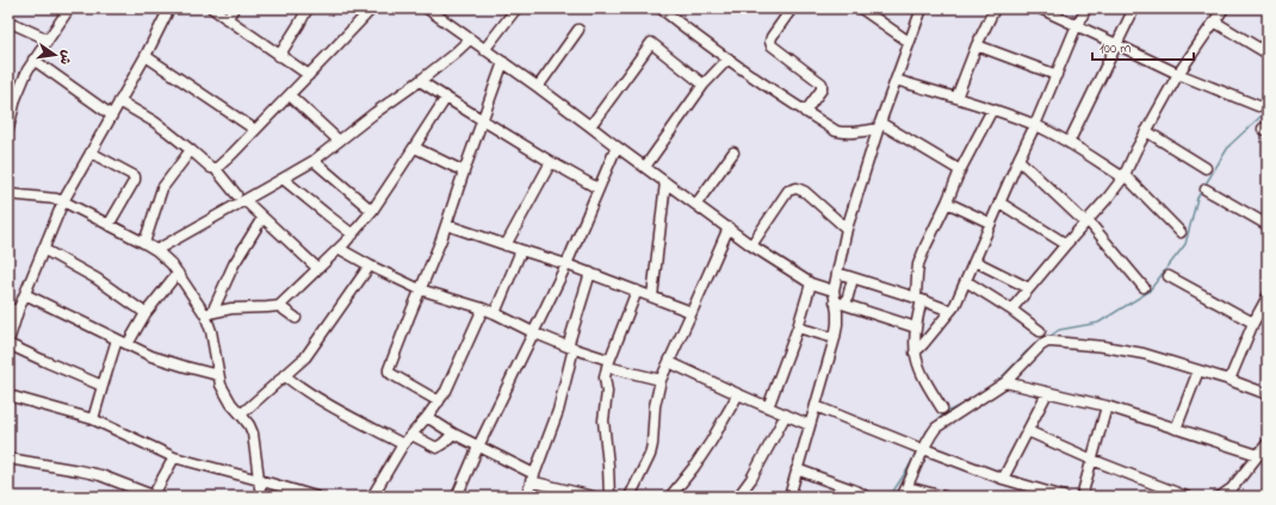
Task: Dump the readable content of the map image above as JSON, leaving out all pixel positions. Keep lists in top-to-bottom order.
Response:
{
  "scale_bar": "100 m",
  "north": "right"
}
